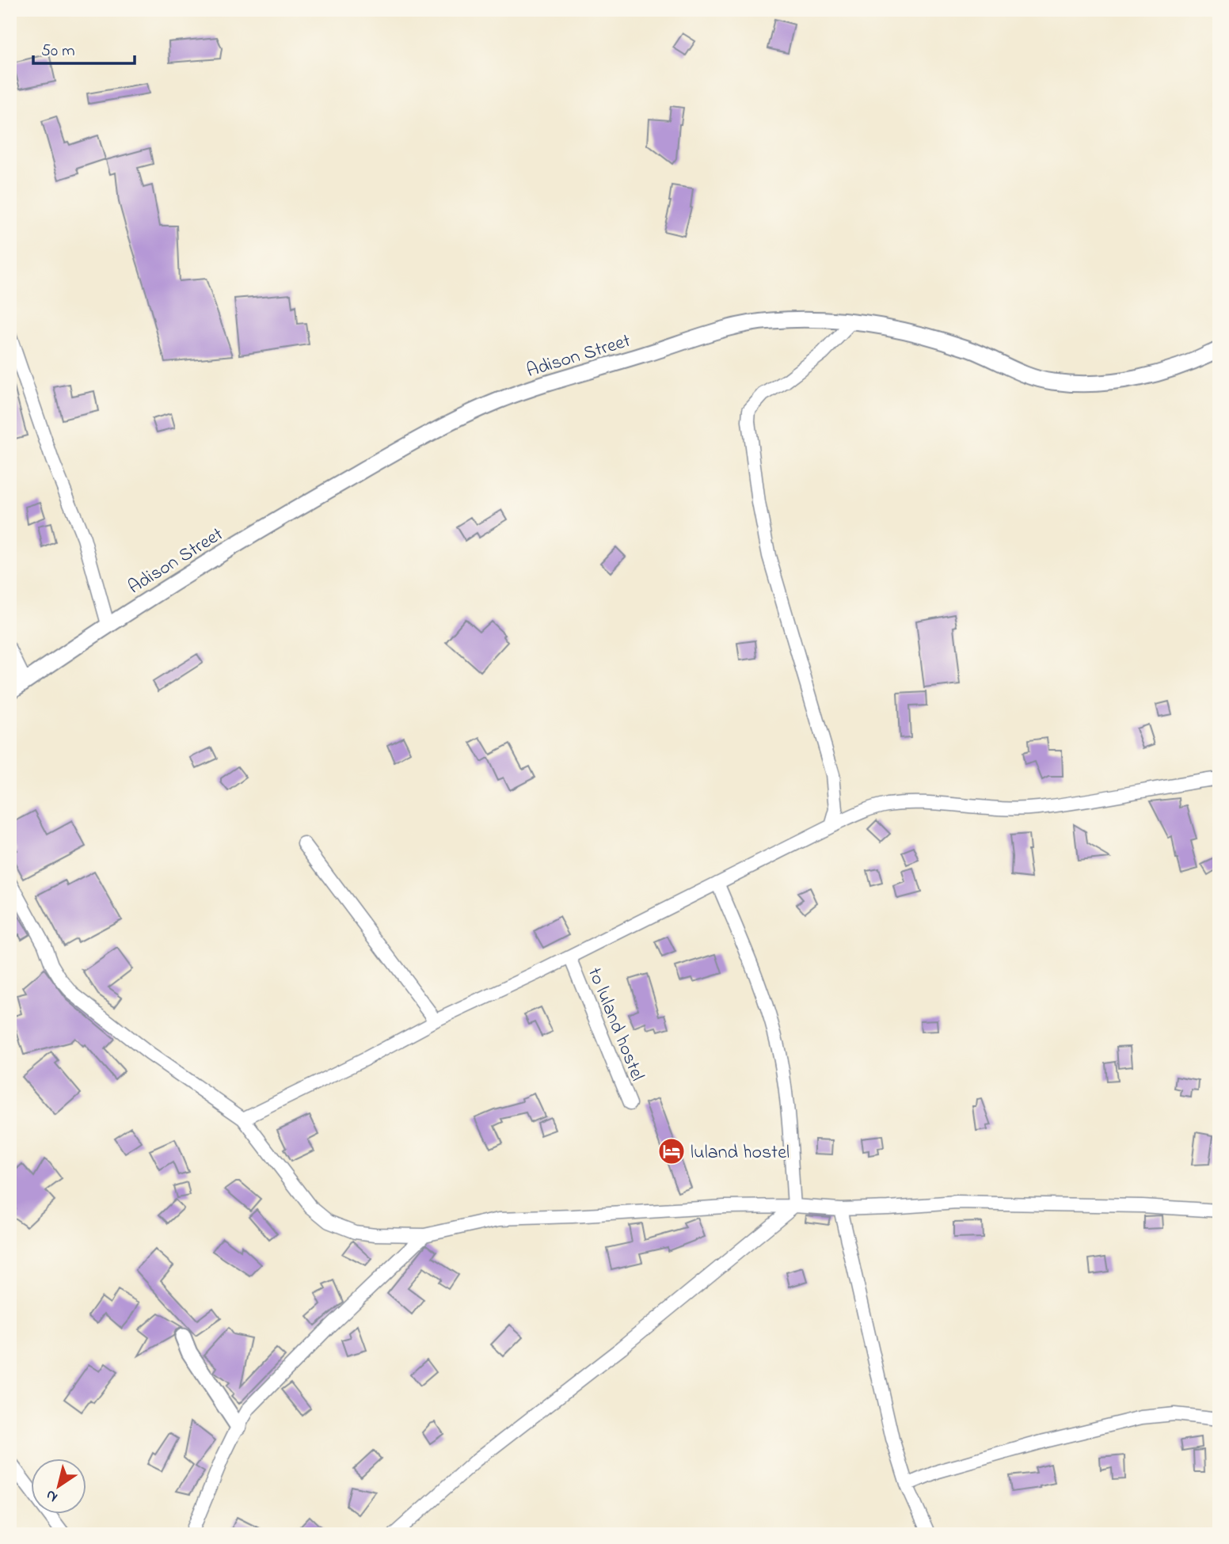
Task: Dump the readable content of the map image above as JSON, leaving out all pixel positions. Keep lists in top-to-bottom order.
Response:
{
  "streets": {
    "street": ["Adison Street", "to luland hostel"]
  },
  "places": {
    "hotel": ["luland hostel"]
  },
  "scale_bar": "50 m",
  "north": "bottom left"
}
